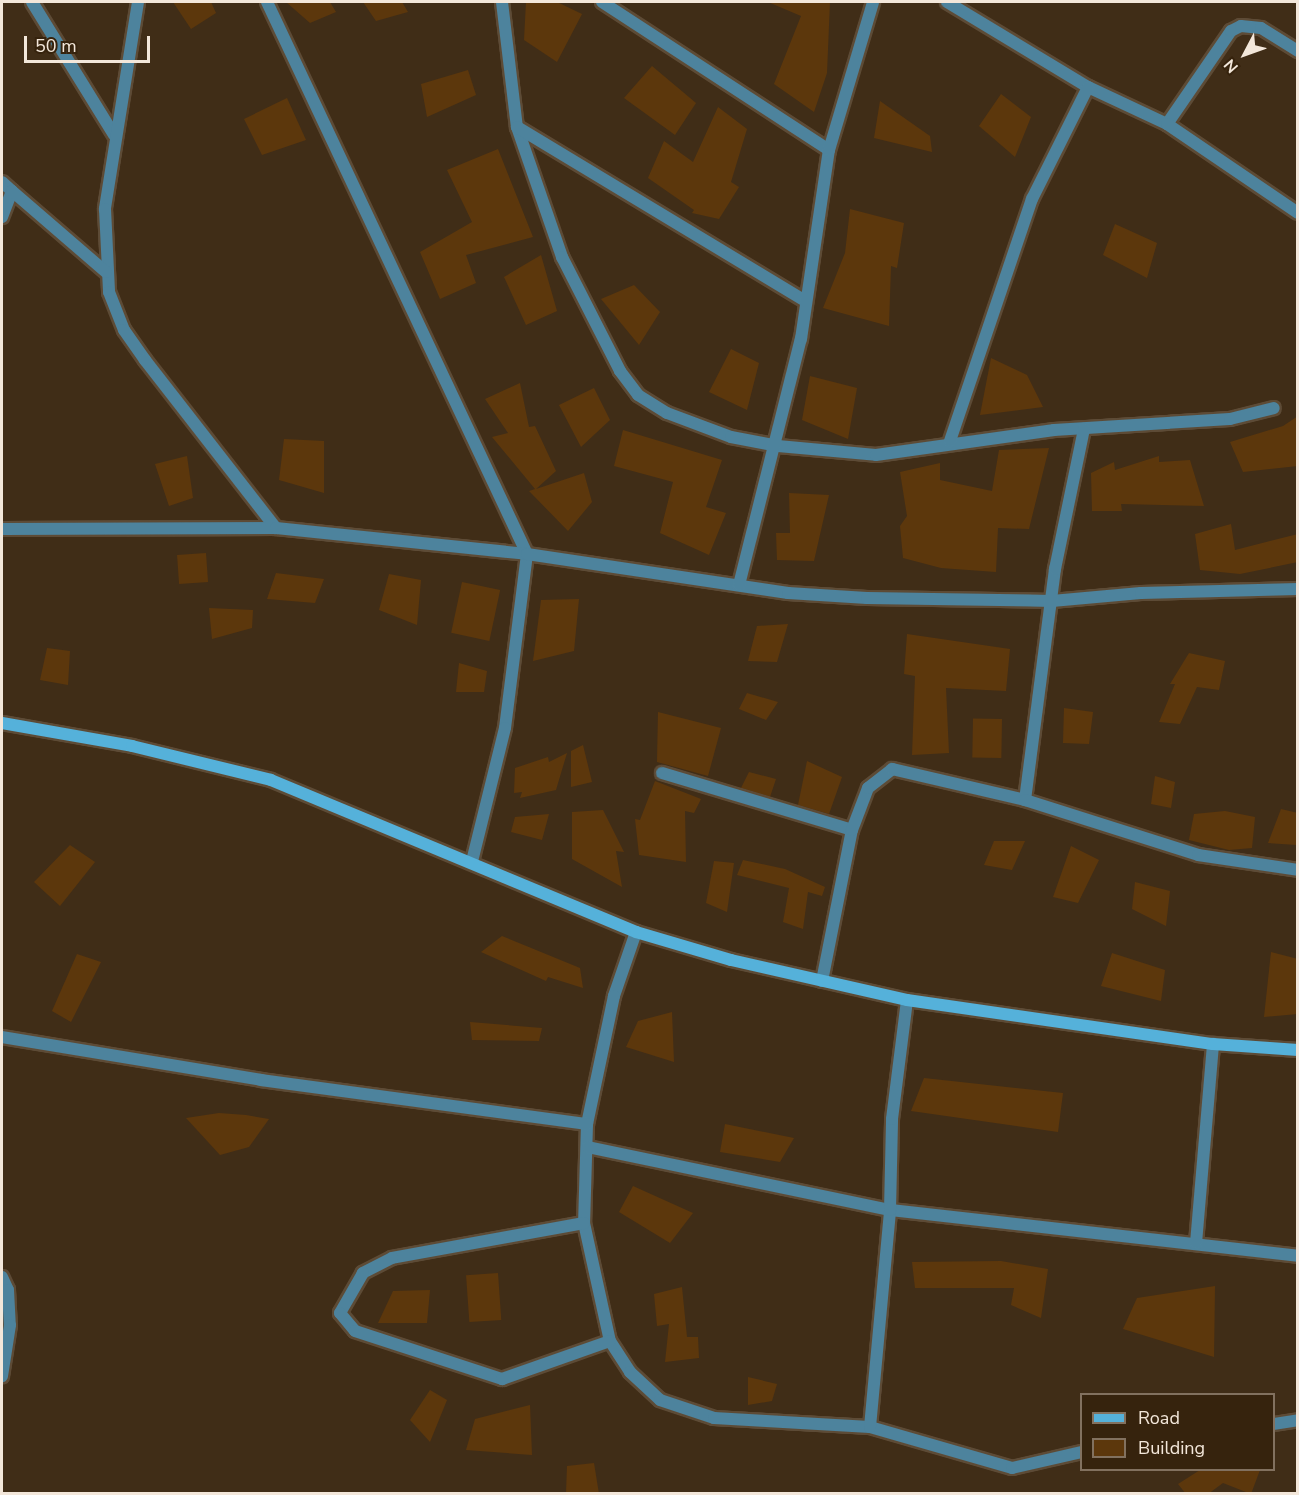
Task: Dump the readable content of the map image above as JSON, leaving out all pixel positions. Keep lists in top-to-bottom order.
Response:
{
  "legend": ["Road", "Building"],
  "scale_bar": "50 m",
  "north": "bottom left"
}
